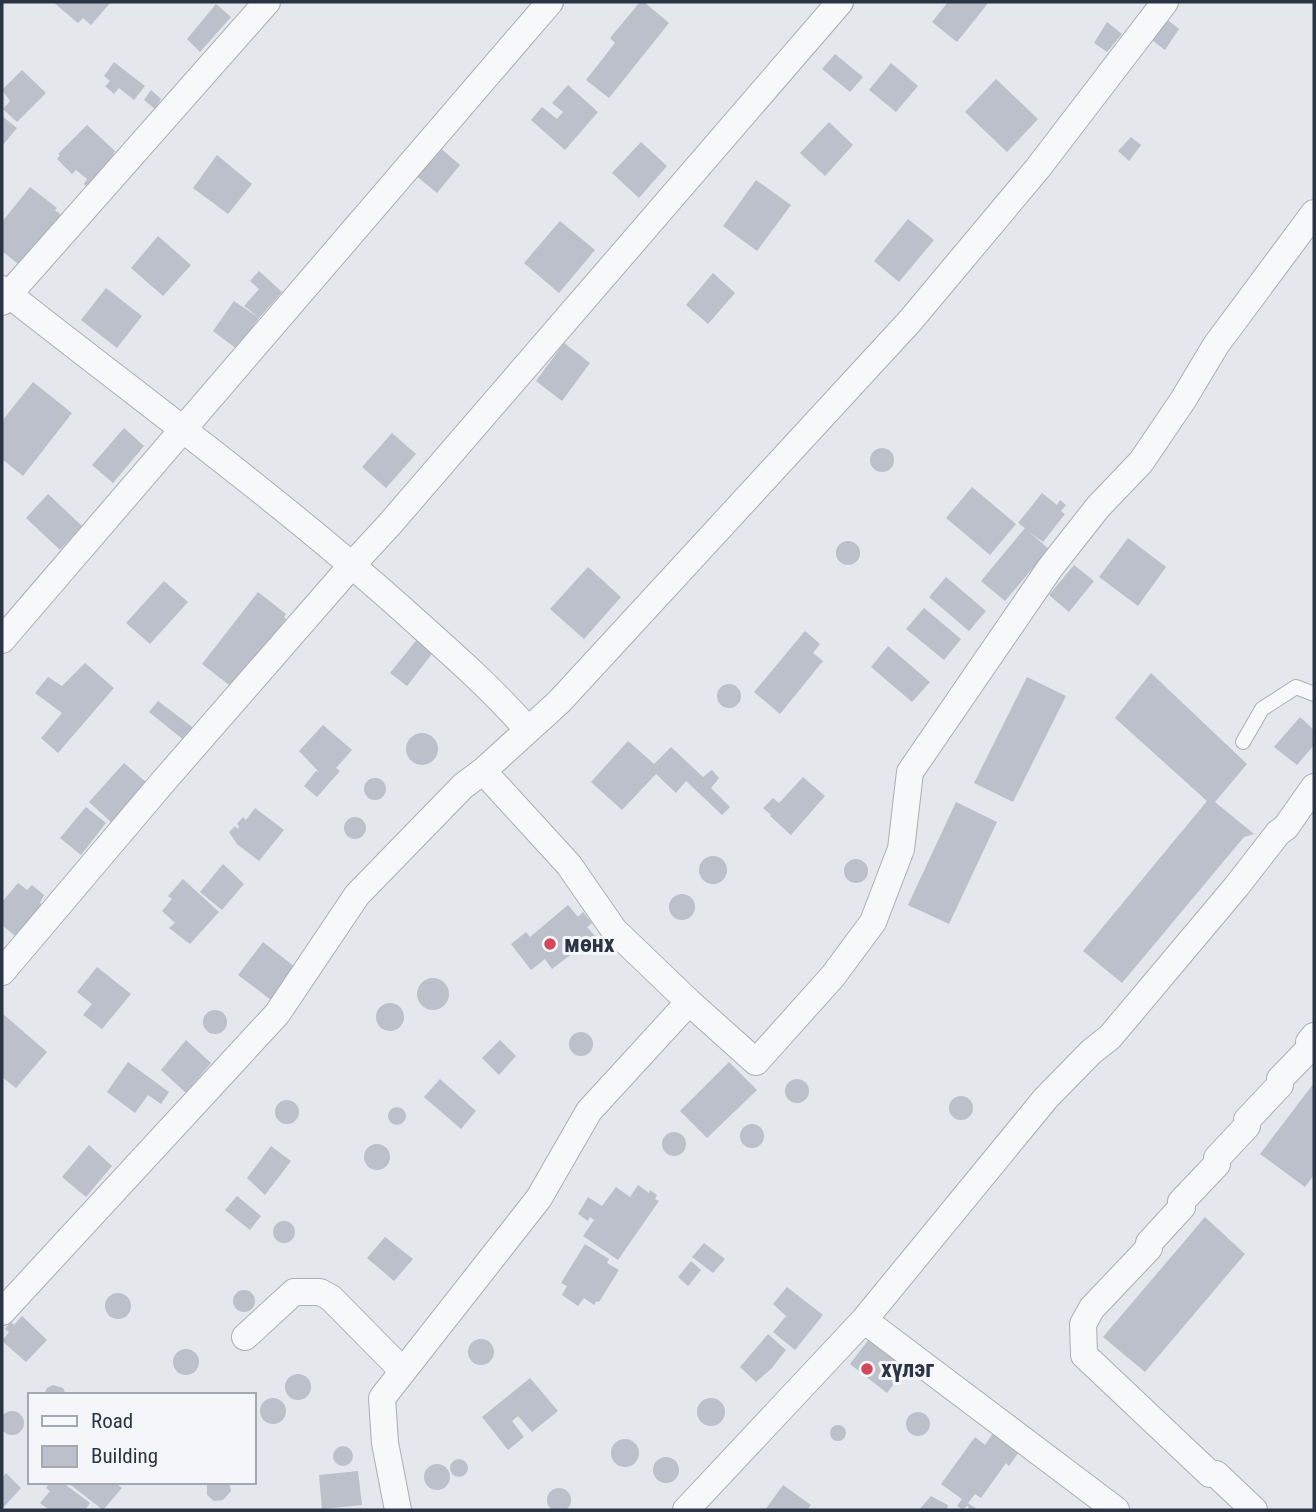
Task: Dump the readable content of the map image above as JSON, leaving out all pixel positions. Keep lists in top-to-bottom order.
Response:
{
  "places": ["мөнх", "хүлэг"],
  "legend": ["Road", "Building"]
}
